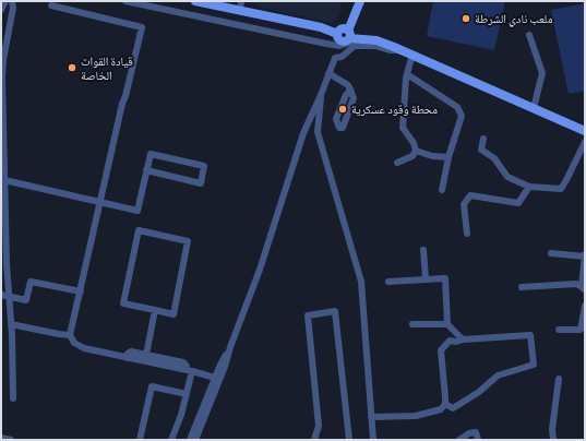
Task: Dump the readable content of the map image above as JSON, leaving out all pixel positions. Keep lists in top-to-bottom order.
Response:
{
  "places": ["ملعب نادي الشرطة", "قيادة القوات الخاصة", "محطة وقود عسكرية"]
}
